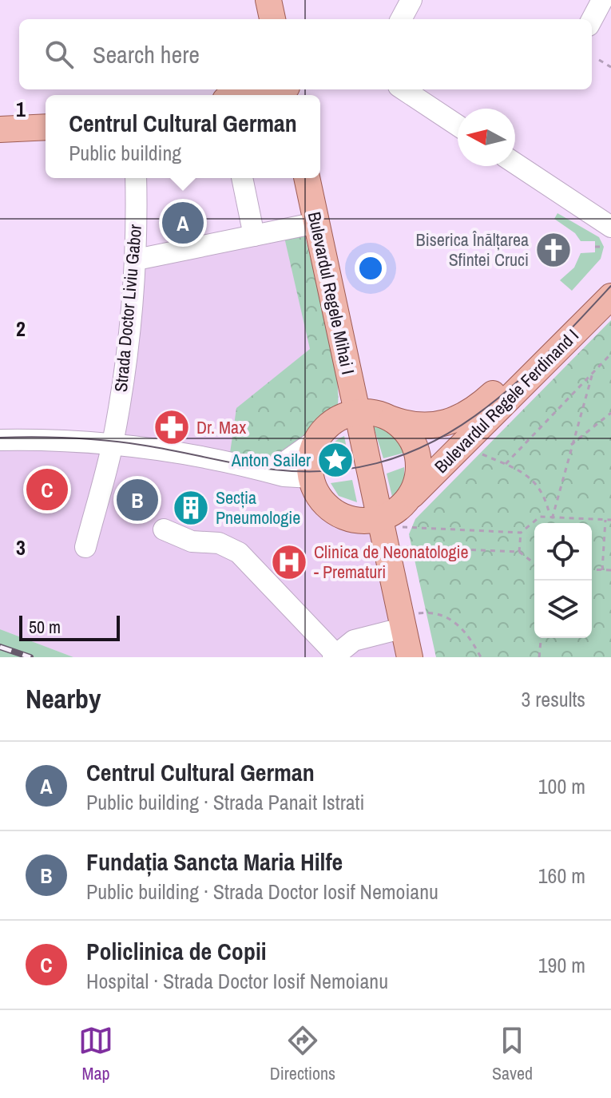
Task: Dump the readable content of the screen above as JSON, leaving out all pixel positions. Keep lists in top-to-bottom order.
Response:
{
  "streets": {
    "main road": ["Bulevardul Regele Mihai I", "Bulevardul Regele Ferdinand I"],
    "street": ["Strada Doctor Liviu Gabor"]
  },
  "crossings": [
    ["Bulevardul Regele Mihai I", "Bulevardul Regele Ferdinand I"]
  ],
  "places": {
    "church": ["Biserica Înălțarea Sfintei Cruci"],
    "pharmacy": ["Dr. Max"],
    "place": ["Anton Sailer"],
    "building": ["Secția Pneumologie"],
    "hospital": ["Clinica de Neonatologie - Prematuri"]
  },
  "scale_bar": "50 m",
  "north": "left",
  "page": {
    "search": "Search here",
    "popup": ["Centrul Cultural German", "Public building"],
    "pins": ["A", "C", "B"],
    "scale": "50 m",
    "heading": ["Nearby", "3 results"],
    "list": [
      {
        "mark": "A",
        "name": "Centrul Cultural German",
        "note": "Public building · Strada Panait Istrati",
        "value": "100 m"
      },
      {
        "mark": "B",
        "name": "Fundația Sancta Maria Hilfe",
        "note": "Public building · Strada Doctor Iosif Nemoianu",
        "value": "160 m"
      },
      {
        "mark": "C",
        "name": "Policlinica de Copii",
        "note": "Hospital · Strada Doctor Iosif Nemoianu",
        "value": "190 m"
      }
    ],
    "nav": ["Map", "Directions", "Saved"]
  },
  "grid": {
    "rows": ["1", "2", "3"]
  }
}
